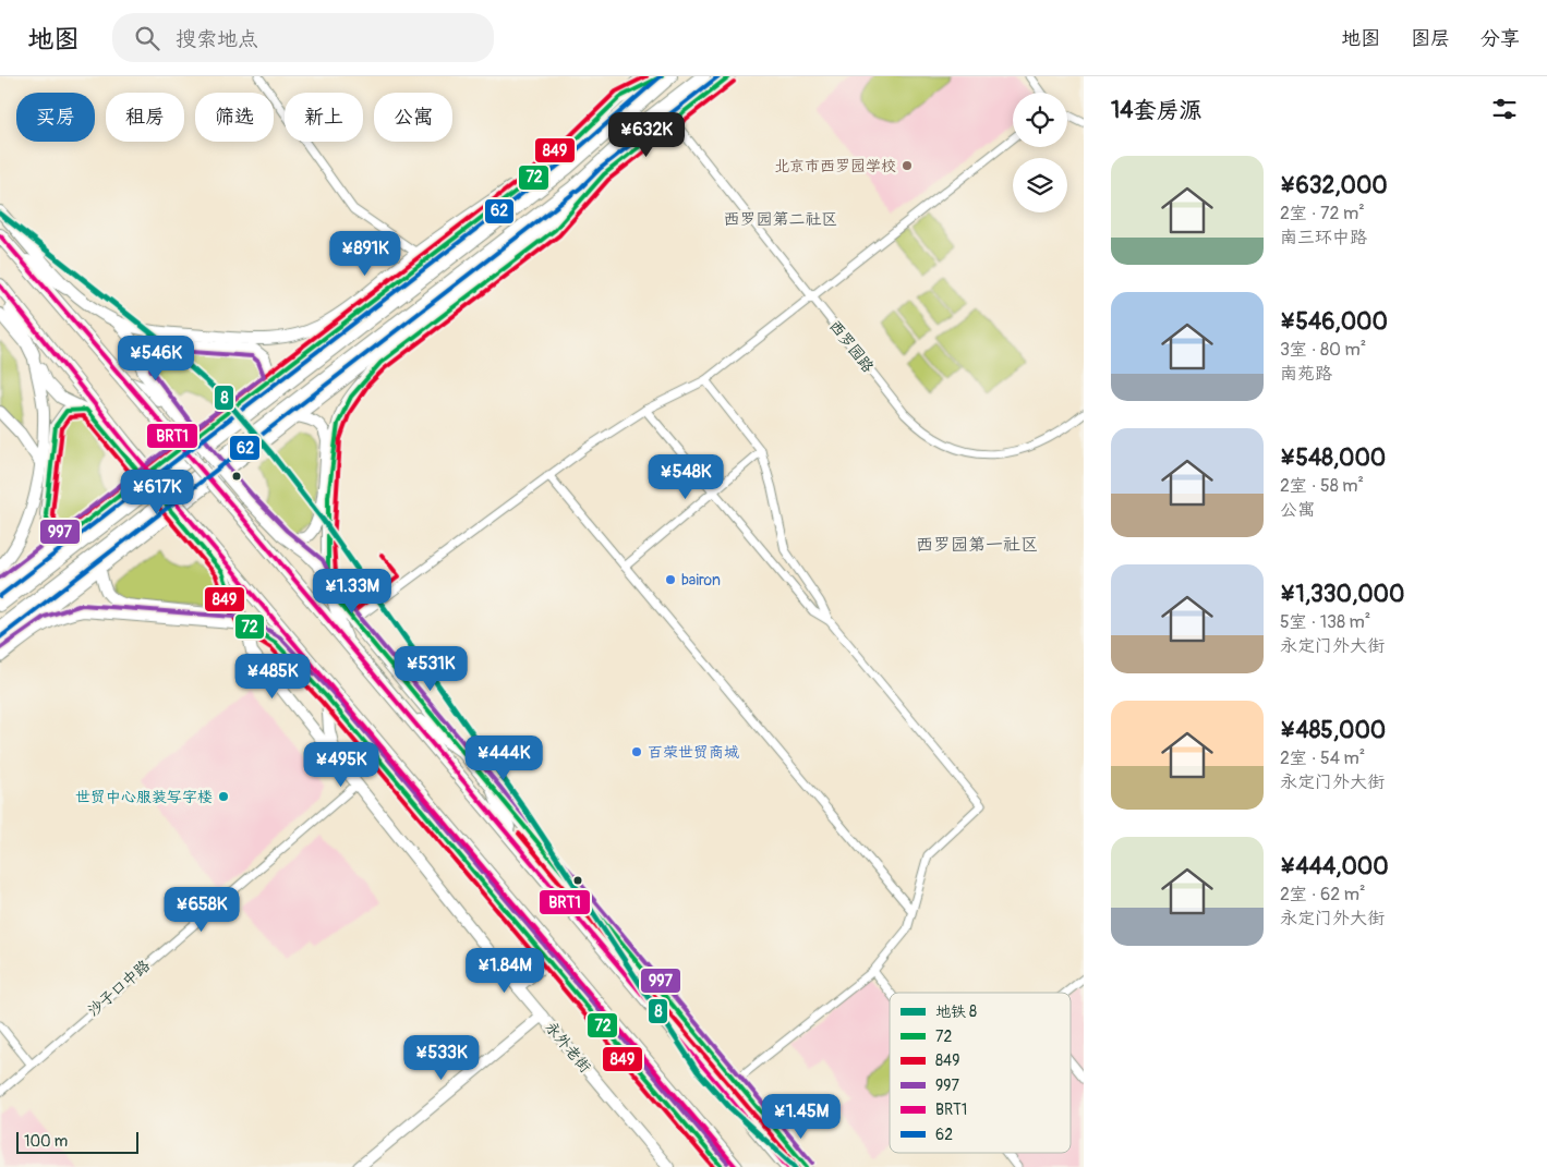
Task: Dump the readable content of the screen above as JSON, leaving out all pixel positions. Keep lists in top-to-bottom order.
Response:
{
  "streets": {
    "street": ["西罗园路", "沙子口中路", "永外老街"]
  },
  "crossings": [
    ["沙子口中路", "永外老街"]
  ],
  "districts": ["西罗园第二社区", "西罗园第一社区"],
  "places": [
    "北京市西罗园学校",
    "bairon",
    "百荣世贸商城",
    "世贸中心服装写字楼"
  ],
  "lines": [
    "transit line 72",
    "transit line 849",
    "transit line 62",
    "metro line 8",
    "transit line BRT1",
    "transit line 997"
  ],
  "legend": [
    "地铁 8",
    "72",
    "849",
    "997",
    "BRT1",
    "62"
  ],
  "scale_bar": "100 m",
  "page": {
    "header": "地图",
    "search": "搜索地点",
    "nav": ["地图", "图层", "分享"],
    "heading": "14套房源",
    "chip": [
      "买房",
      "租房",
      "筛选",
      "新上",
      "公寓"
    ],
    "price": [
      "¥632K",
      "¥891K",
      "¥546K",
      "¥548K",
      "¥617K",
      "¥1.33M",
      "¥531K",
      "¥485K",
      "¥444K",
      "¥495K",
      "¥658K",
      "¥1.84M",
      "¥533K",
      "¥1.45M"
    ],
    "list": [
      {
        "name": "¥632,000",
        "note": "2室 · 72 m² · 南三环中路"
      },
      {
        "name": "¥546,000",
        "note": "3室 · 80 m² · 南苑路"
      },
      {
        "name": "¥548,000",
        "note": "2室 · 58 m² · 公寓"
      },
      {
        "name": "¥1,330,000",
        "note": "5室 · 138 m² · 永定门外大街"
      },
      {
        "name": "¥485,000",
        "note": "2室 · 54 m² · 永定门外大街"
      },
      {
        "name": "¥444,000",
        "note": "2室 · 62 m² · 永定门外大街"
      }
    ],
    "scale": "100 m"
  }
}
